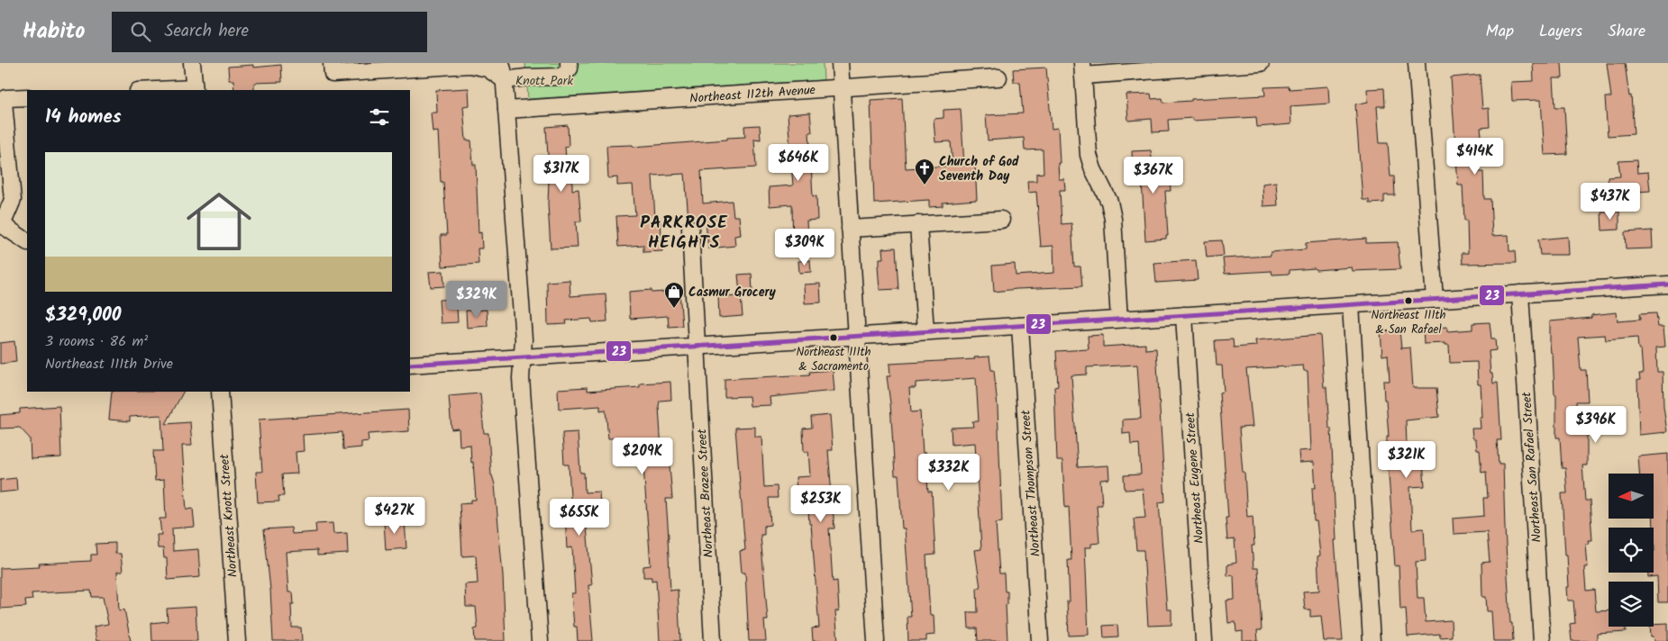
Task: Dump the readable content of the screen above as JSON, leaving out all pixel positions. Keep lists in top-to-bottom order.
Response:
{
  "streets": {
    "street": [
      "Northeast 112th Avenue",
      "Northeast San Rafael Street",
      "Northeast Eugene Street",
      "Northeast Thompson Street",
      "Northeast Brazee Street",
      "Northeast Knott Street"
    ]
  },
  "districts": ["PARKROSE HEIGHTS"],
  "parks": ["Knott Park"],
  "places": {
    "church": ["Church of God Seventh Day"],
    "other": ["Northeast 111th & San Rafael", "Northeast 111th & Sacramento"],
    "shop": ["Casmur Grocery"]
  },
  "lines": ["transit line 23"],
  "north": "left",
  "page": {
    "header": "Habito",
    "search": "Search here",
    "nav": ["Map", "Layers", "Share"],
    "heading": "14 homes",
    "price": [
      "$414K",
      "$646K",
      "$317K",
      "$367K",
      "$437K",
      "$309K",
      "$329K",
      "$396K",
      "$209K",
      "$321K",
      "$332K",
      "$253K",
      "$427K",
      "$655K"
    ],
    "list": [
      {
        "name": "$329,000",
        "note": "3 rooms · 86 m² · Northeast 111th Drive"
      }
    ]
  }
}
